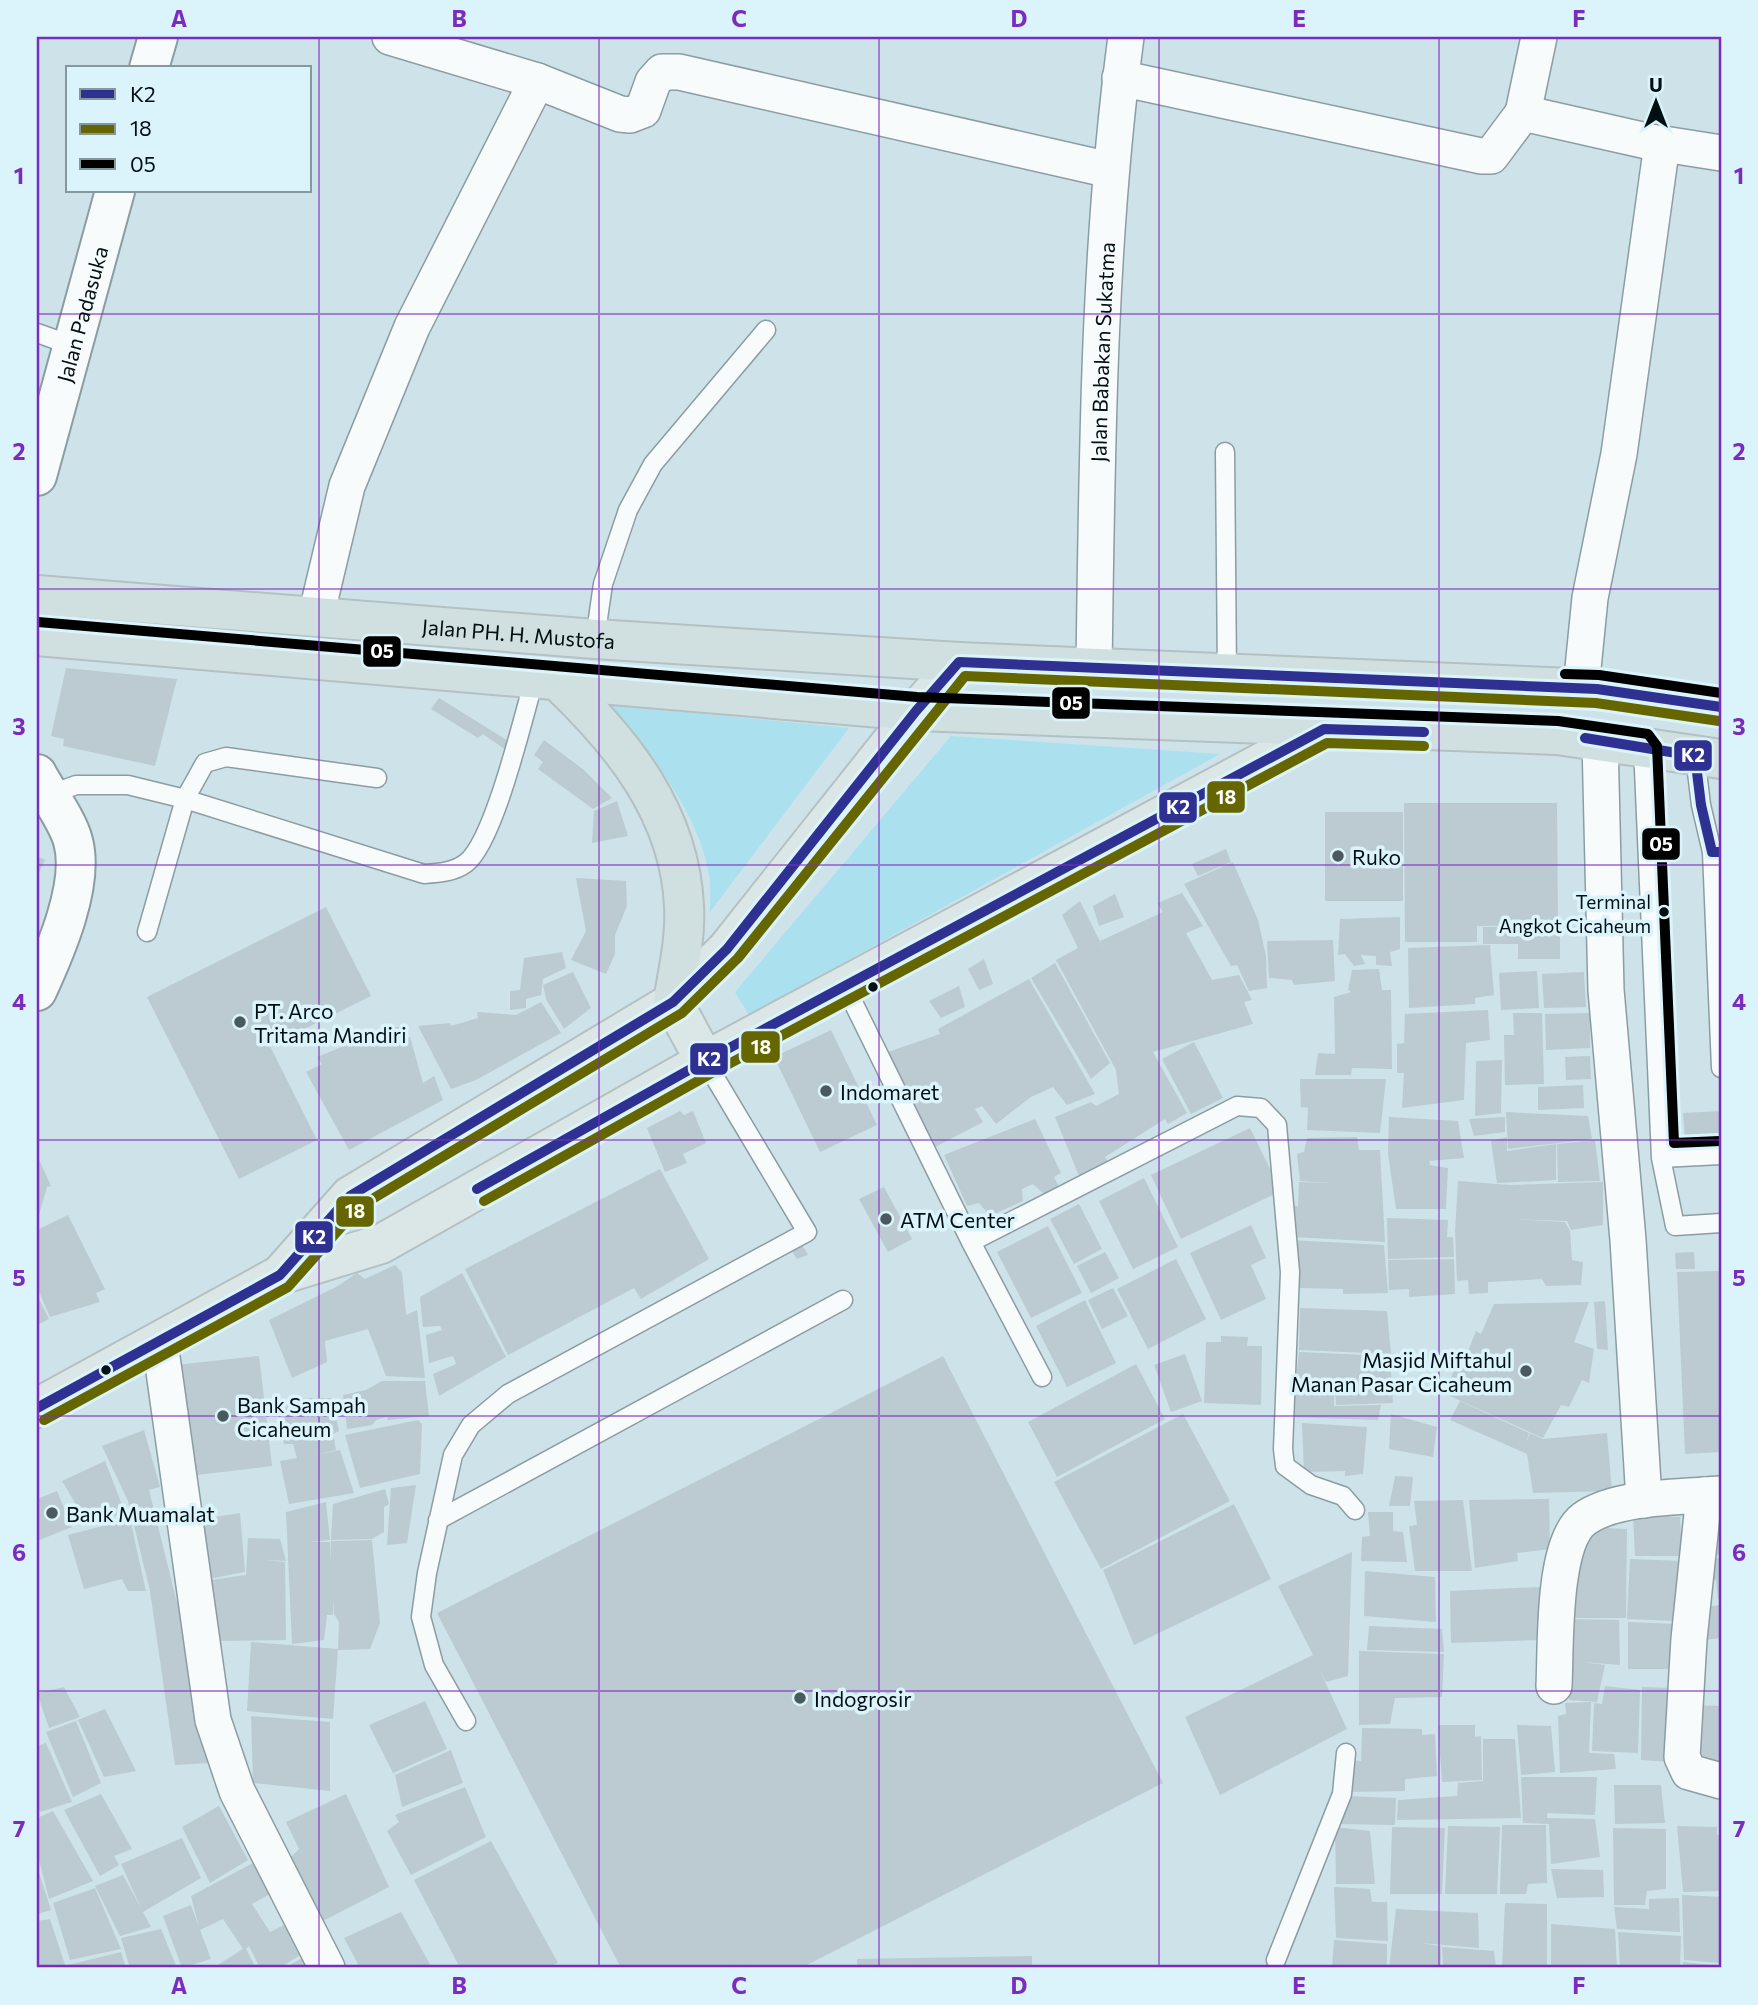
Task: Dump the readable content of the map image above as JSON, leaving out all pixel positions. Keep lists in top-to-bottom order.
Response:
{
  "streets": {
    "highway": ["Jalan PH. H. Mustofa"],
    "street": ["Jalan Padasuka", "Jalan Babakan Sukatma"]
  },
  "crossings": [
    ["Jalan Babakan Sukatma", "Jalan PH. H. Mustofa"]
  ],
  "places": [
    "Ruko",
    "Terminal Angkot Cicaheum",
    "PT. Arco Tritama Mandiri",
    "Indomaret",
    "ATM Center",
    "Masjid Miftahul Manan Pasar Cicaheum",
    "Bank Sampah Cicaheum",
    "Bank Muamalat",
    "Indogrosir"
  ],
  "lines": ["transit line 05", "transit line K2", "transit line 18"],
  "legend": ["K2", "18", "05"],
  "north": "top",
  "grid": {
    "columns": [
      "A",
      "B",
      "C",
      "D",
      "E",
      "F"
    ],
    "rows": [
      "1",
      "2",
      "3",
      "4",
      "5",
      "6",
      "7"
    ]
  }
}
